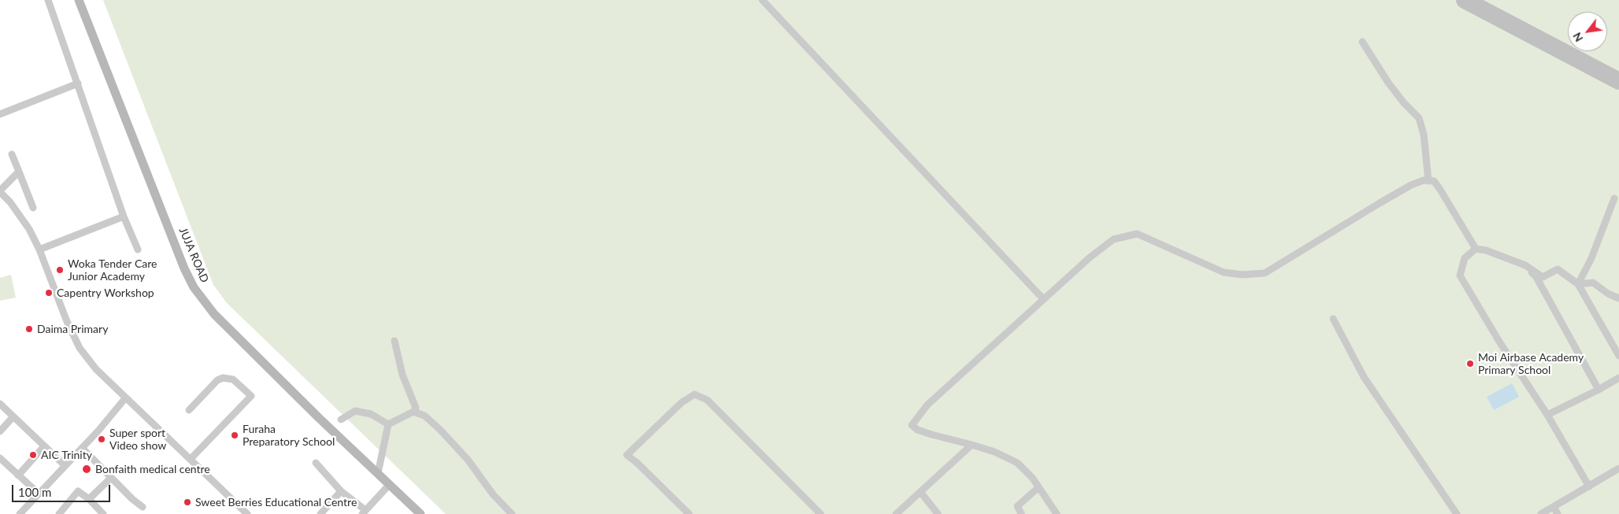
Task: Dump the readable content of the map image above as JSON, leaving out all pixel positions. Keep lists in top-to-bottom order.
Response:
{
  "streets": {
    "main road": ["JUJA ROAD"]
  },
  "places": [
    "Woka Tender Care Junior Academy",
    "Capentry Workshop",
    "Daima Primary",
    "Moi Airbase Academy Primary School",
    "Furaha Preparatory School",
    "Super sport Video show",
    "AIC Trinity",
    "Bonfaith medical centre",
    "Sweet Berries Educational Centre"
  ],
  "scale_bar": "100 m",
  "north": "bottom left"
}
